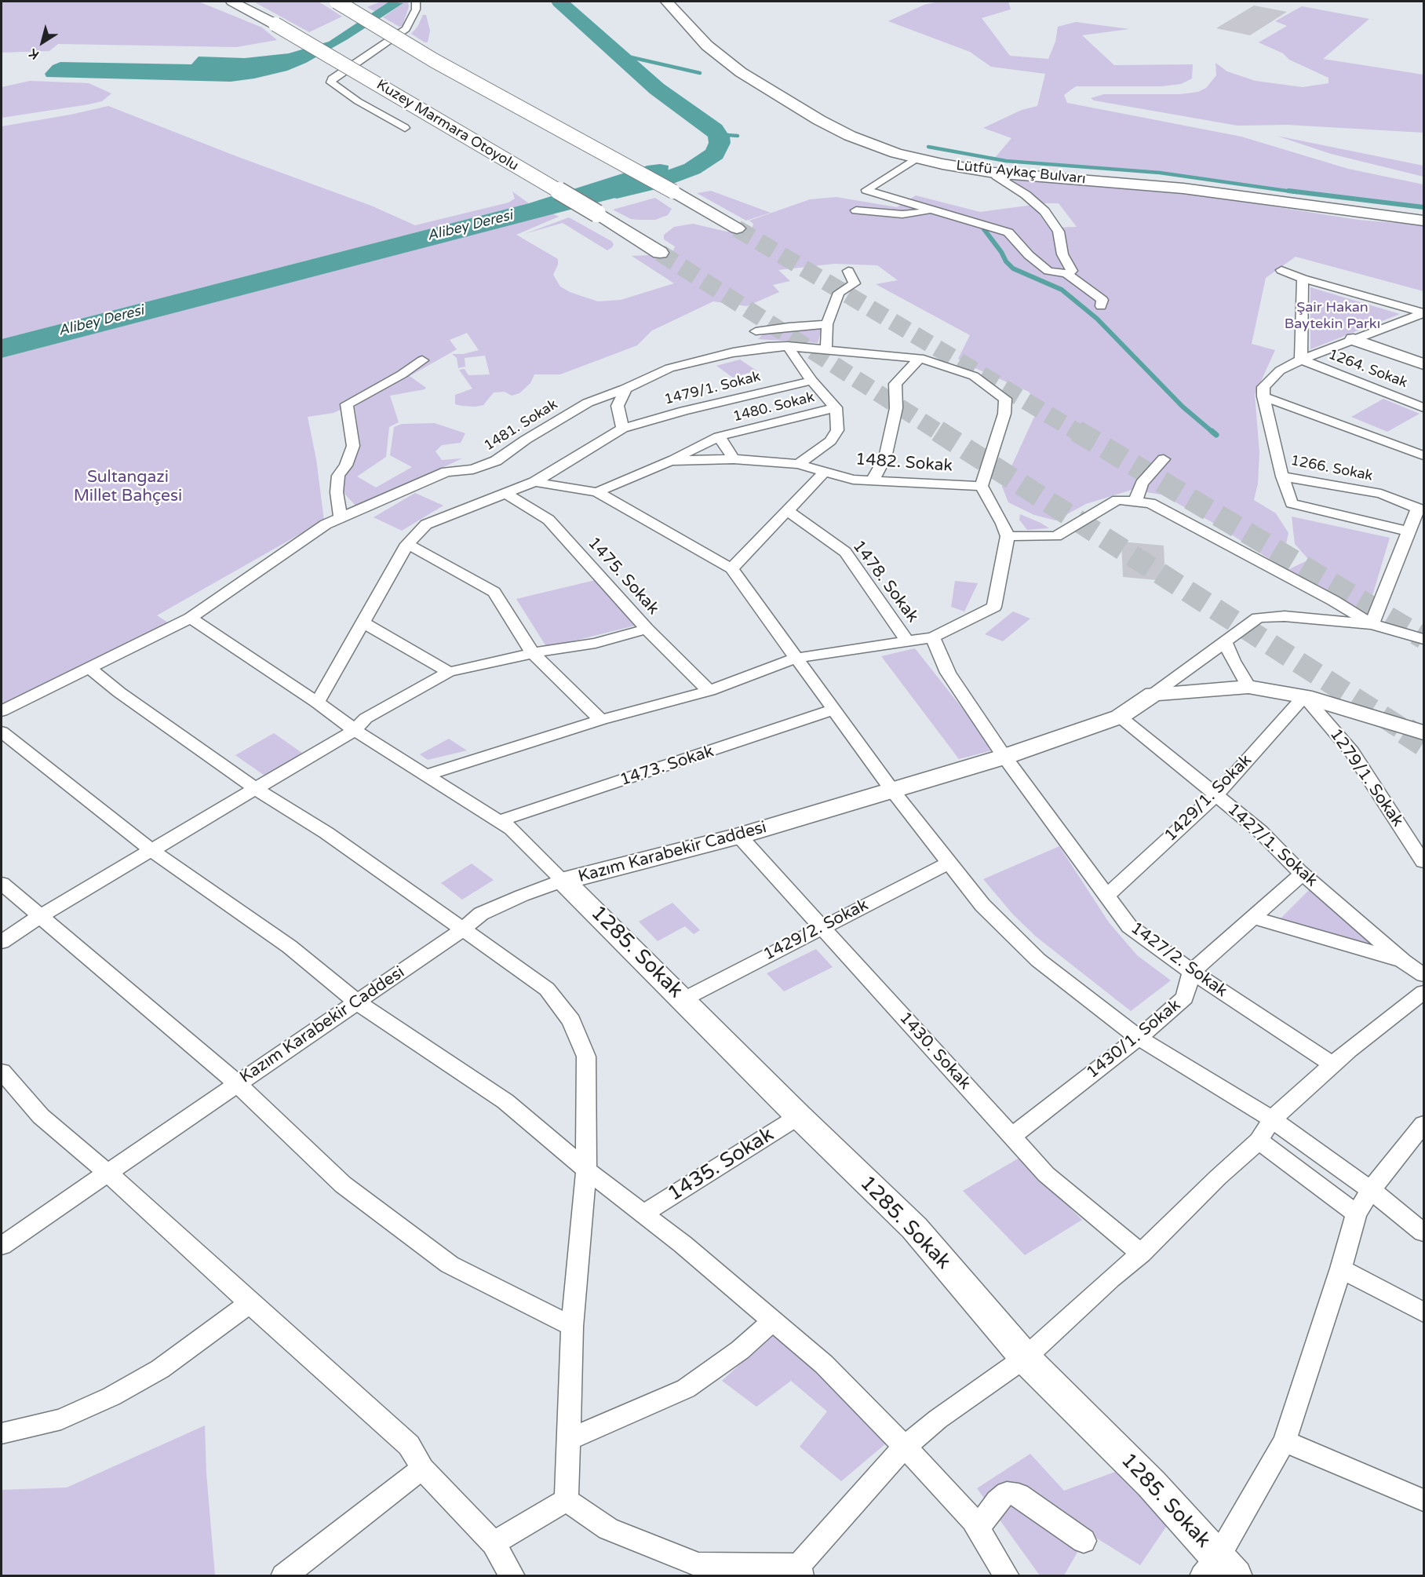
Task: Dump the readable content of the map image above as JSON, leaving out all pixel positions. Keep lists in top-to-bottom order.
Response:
{
  "streets": {
    "main road": ["Kuzey Marmara Otoyolu", "Lütfü Aykaç Bulvarı"],
    "street": [
      "1264. Sokak",
      "1479/1. Sokak",
      "1480. Sokak",
      "1481. Sokak",
      "1482. Sokak",
      "1266. Sokak",
      "1475. Sokak",
      "1478. Sokak",
      "1473. Sokak",
      "1279/1. Sokak",
      "1429/1. Sokak",
      "1427/1. Sokak",
      "Kazım Karabekir Caddesi",
      "1429/2. Sokak",
      "1285. Sokak",
      "1427/2. Sokak",
      "1430/1. Sokak",
      "1430. Sokak",
      "1435. Sokak"
    ]
  },
  "crossings": [
    ["1479/1. Sokak", "1475. Sokak"],
    ["1480. Sokak", "1482. Sokak"],
    ["1481. Sokak", "1482. Sokak"],
    ["1279/1. Sokak", "1429/1. Sokak"],
    ["1279/1. Sokak", "Kazım Karabekir Caddesi"],
    ["1429/1. Sokak", "1427/1. Sokak"],
    ["1429/1. Sokak", "Kazım Karabekir Caddesi"],
    ["1429/1. Sokak", "1427/2. Sokak"],
    ["1427/1. Sokak", "Kazım Karabekir Caddesi"],
    ["Kazım Karabekir Caddesi", "1285. Sokak"],
    ["Kazım Karabekir Caddesi", "1427/2. Sokak"],
    ["Kazım Karabekir Caddesi", "1430. Sokak"],
    ["1429/2. Sokak", "1285. Sokak"],
    ["1429/2. Sokak", "1430. Sokak"],
    ["1285. Sokak", "1435. Sokak"],
    ["1427/2. Sokak", "1430/1. Sokak"],
    ["1430/1. Sokak", "1430. Sokak"]
  ],
  "water": ["Alibey Deresi"],
  "parks": ["Şair Hakan Baytekin Parkı", "Sultangazi Millet Bahçesi"],
  "north": "bottom left"
}
